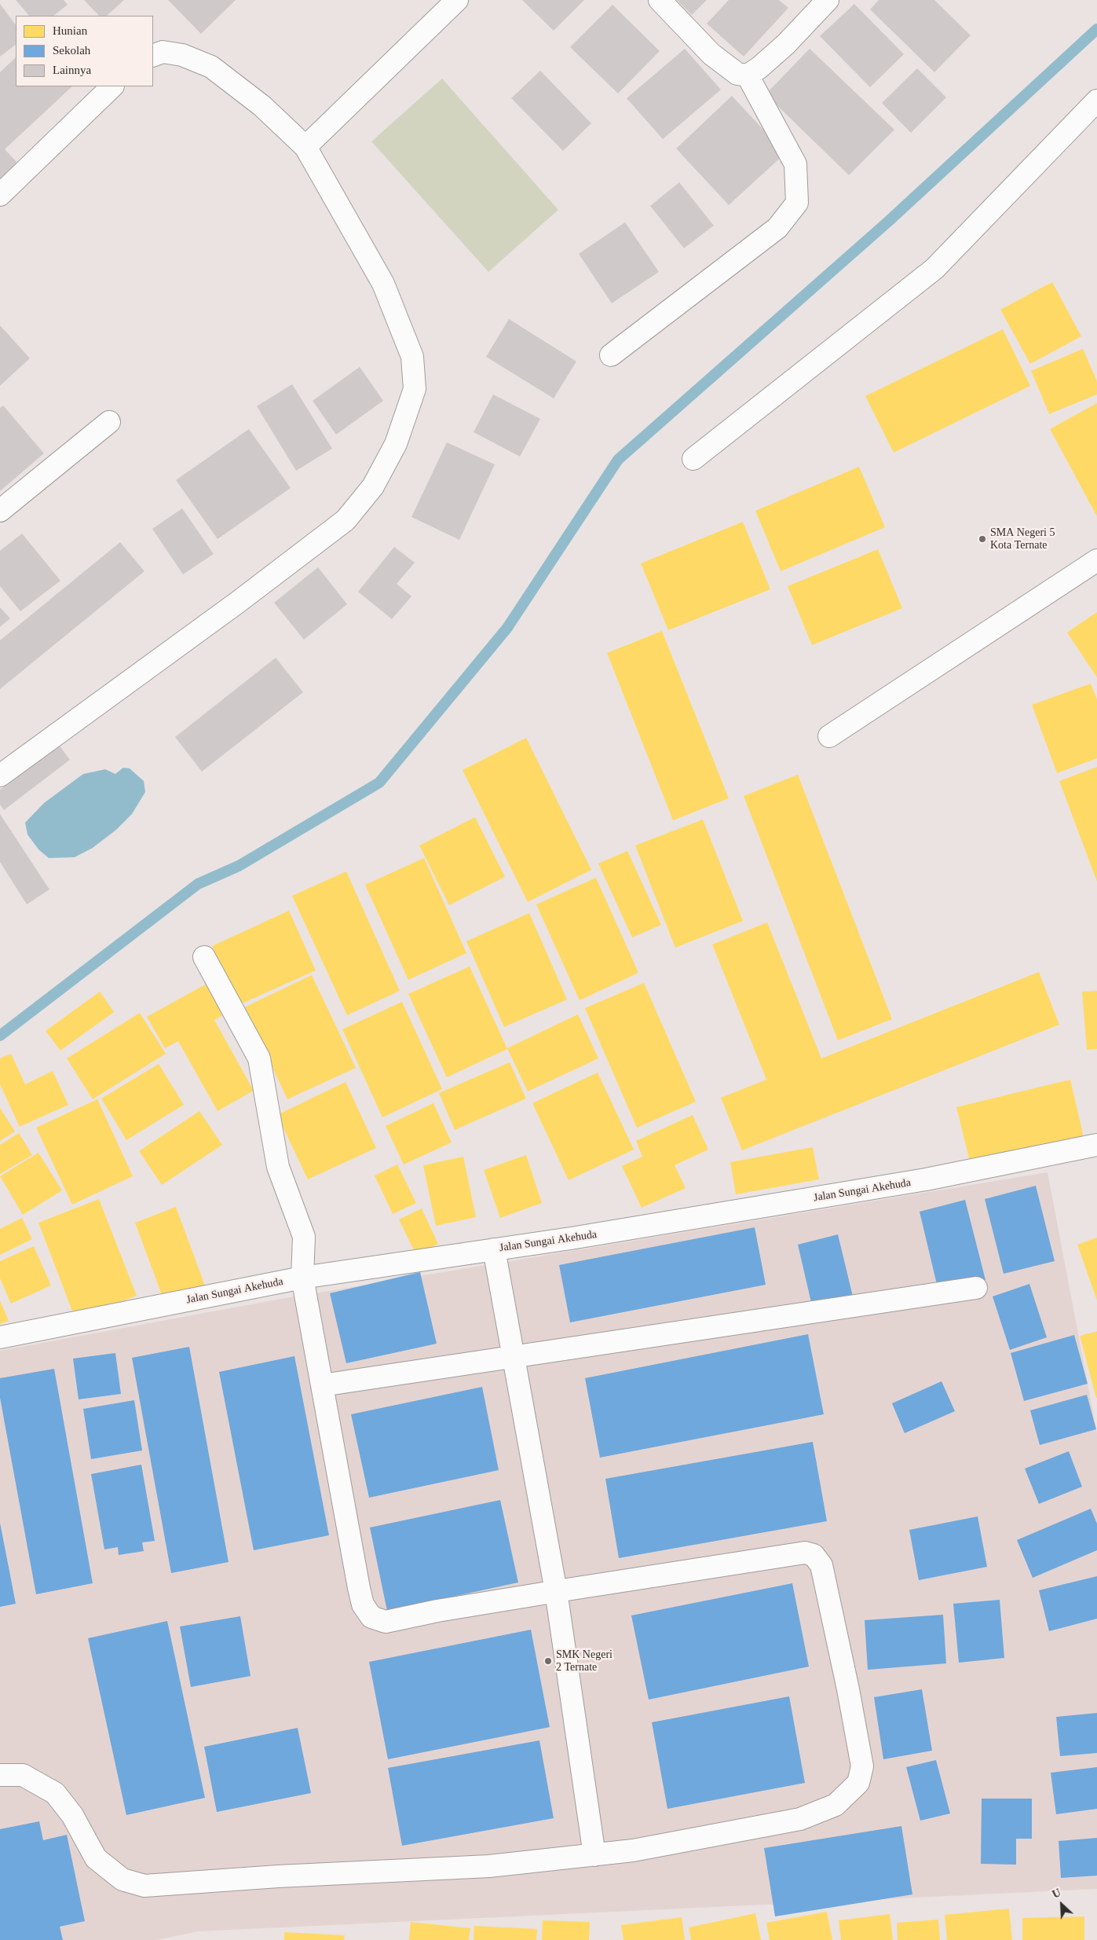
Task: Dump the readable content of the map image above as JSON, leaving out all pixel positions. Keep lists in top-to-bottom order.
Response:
{
  "streets": {
    "street": ["Jalan Sungai Akehuda"]
  },
  "places": ["SMA Negeri 5 Kota Ternate", "SMK Negeri 2 Ternate"],
  "legend": ["Hunian", "Sekolah", "Lainnya"],
  "north": "top left"
}
